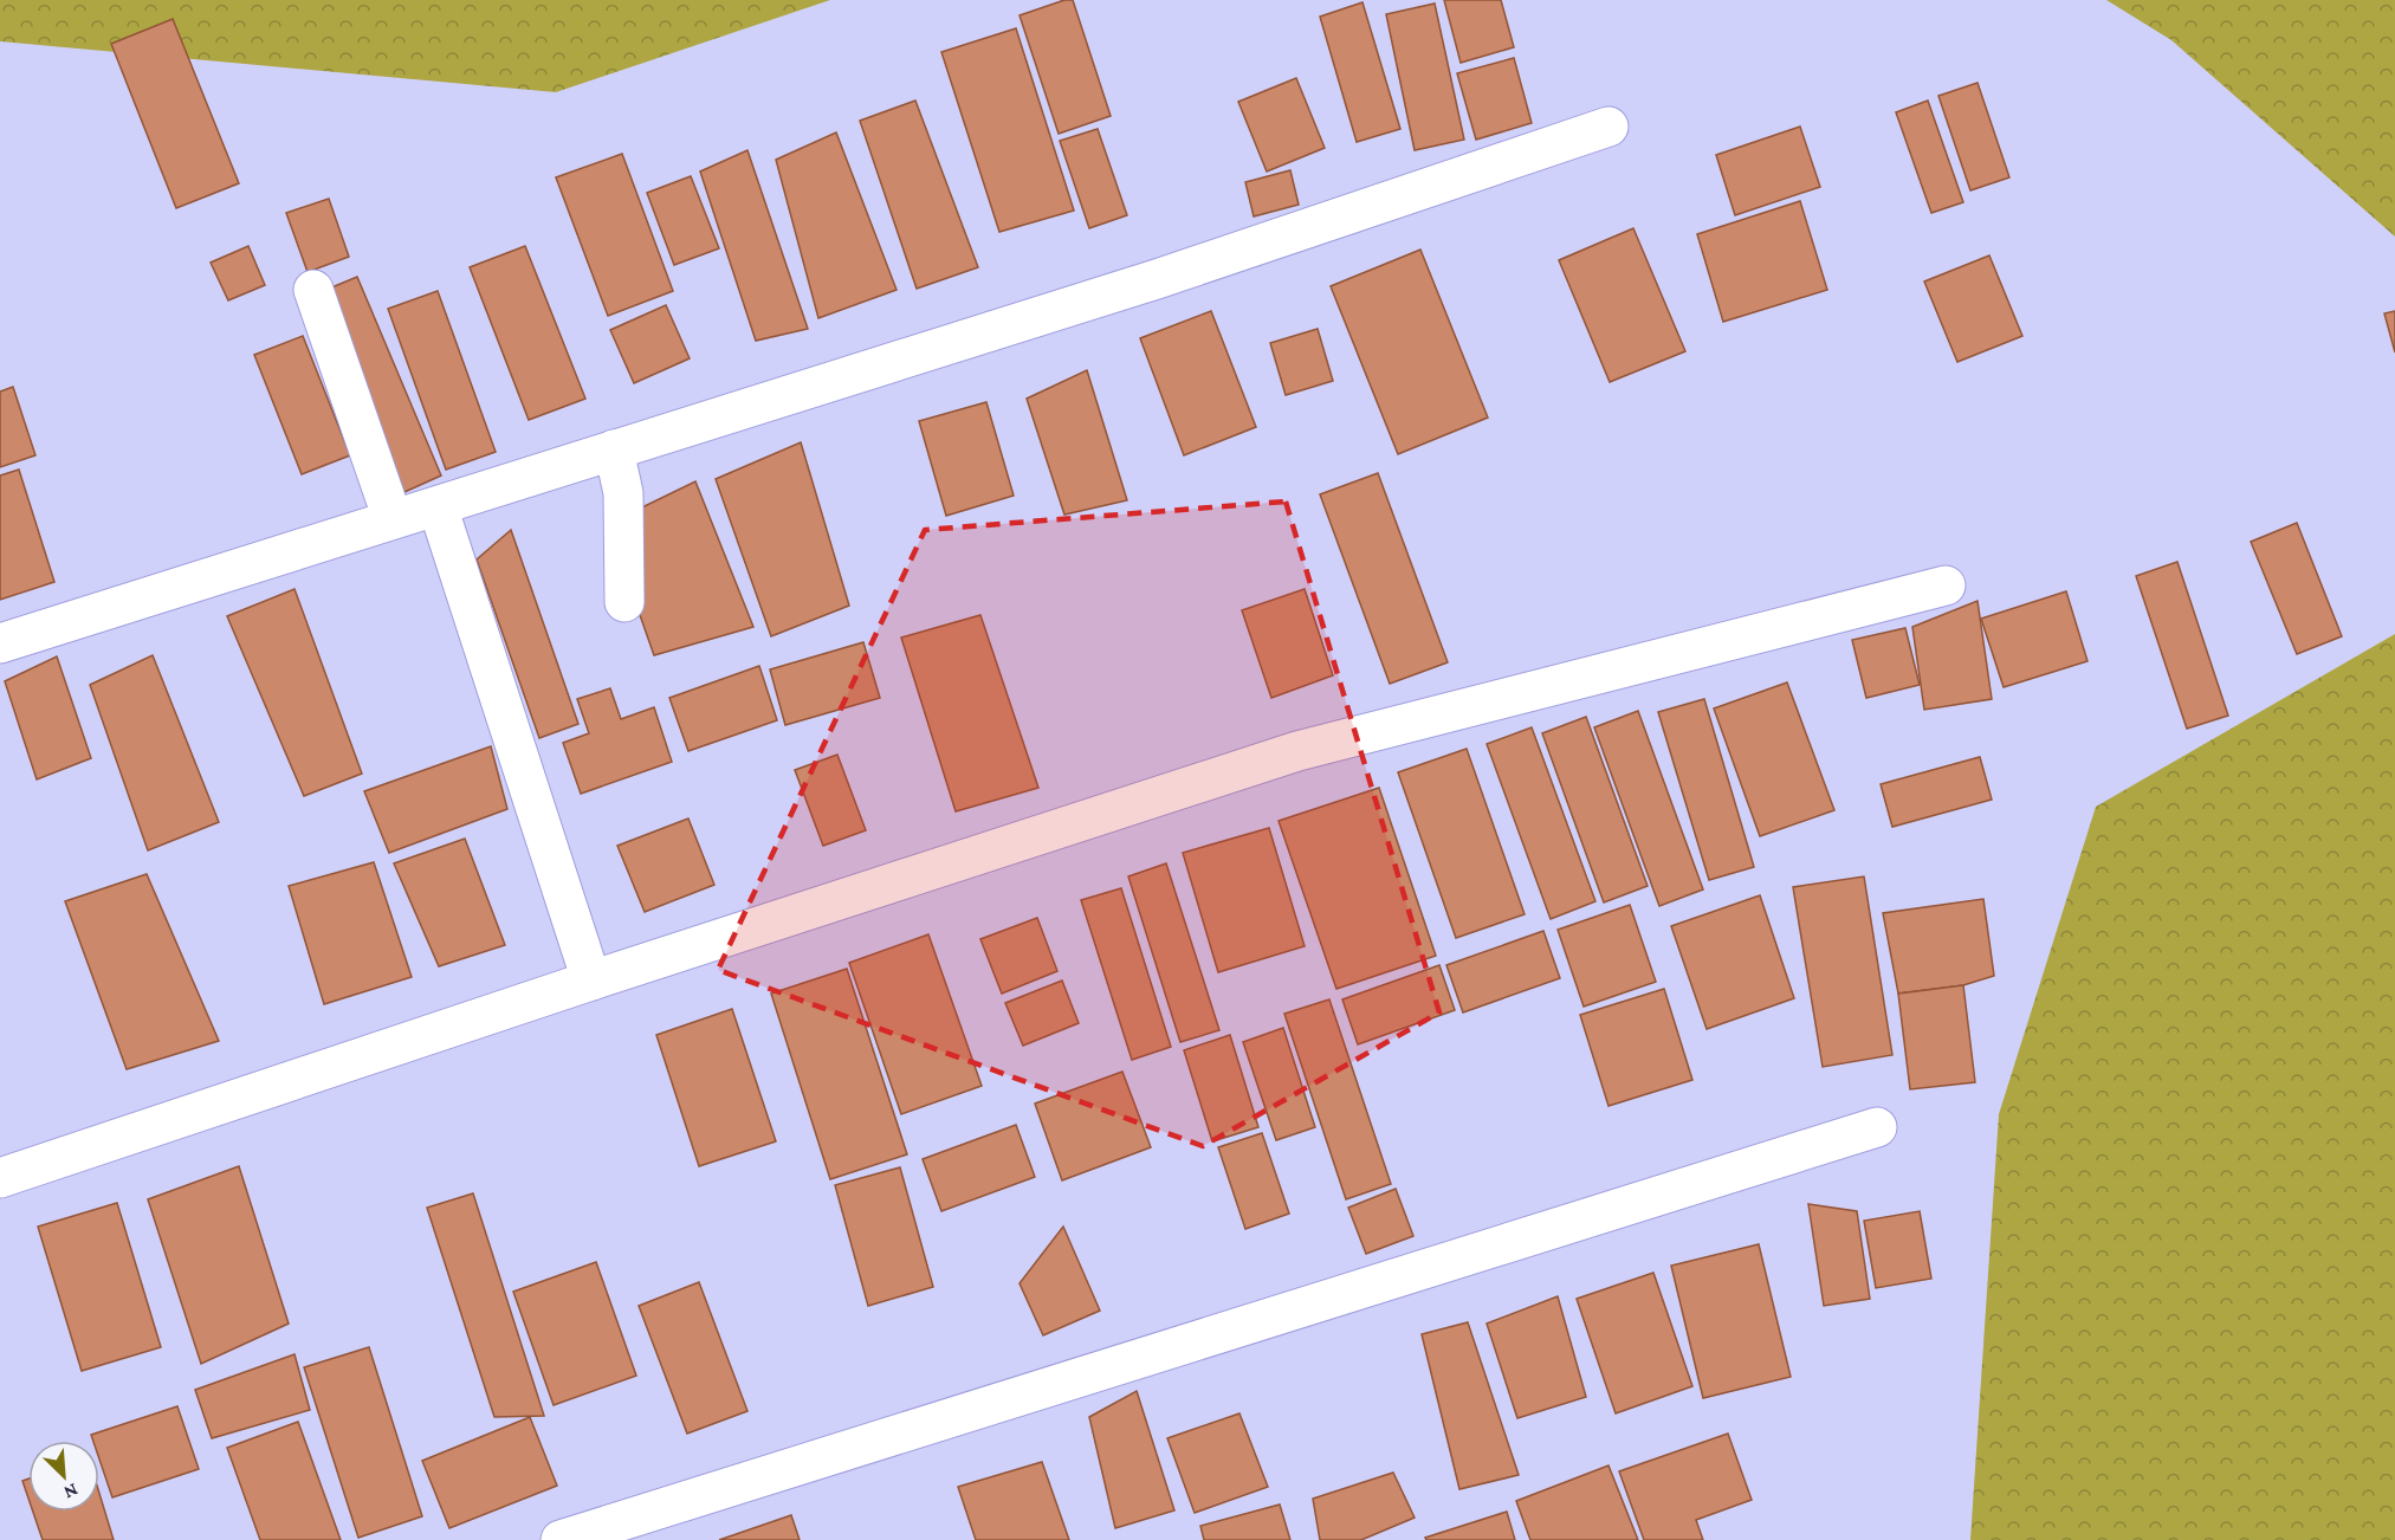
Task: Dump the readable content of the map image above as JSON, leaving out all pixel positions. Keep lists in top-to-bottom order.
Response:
{
  "north": "bottom right"
}
